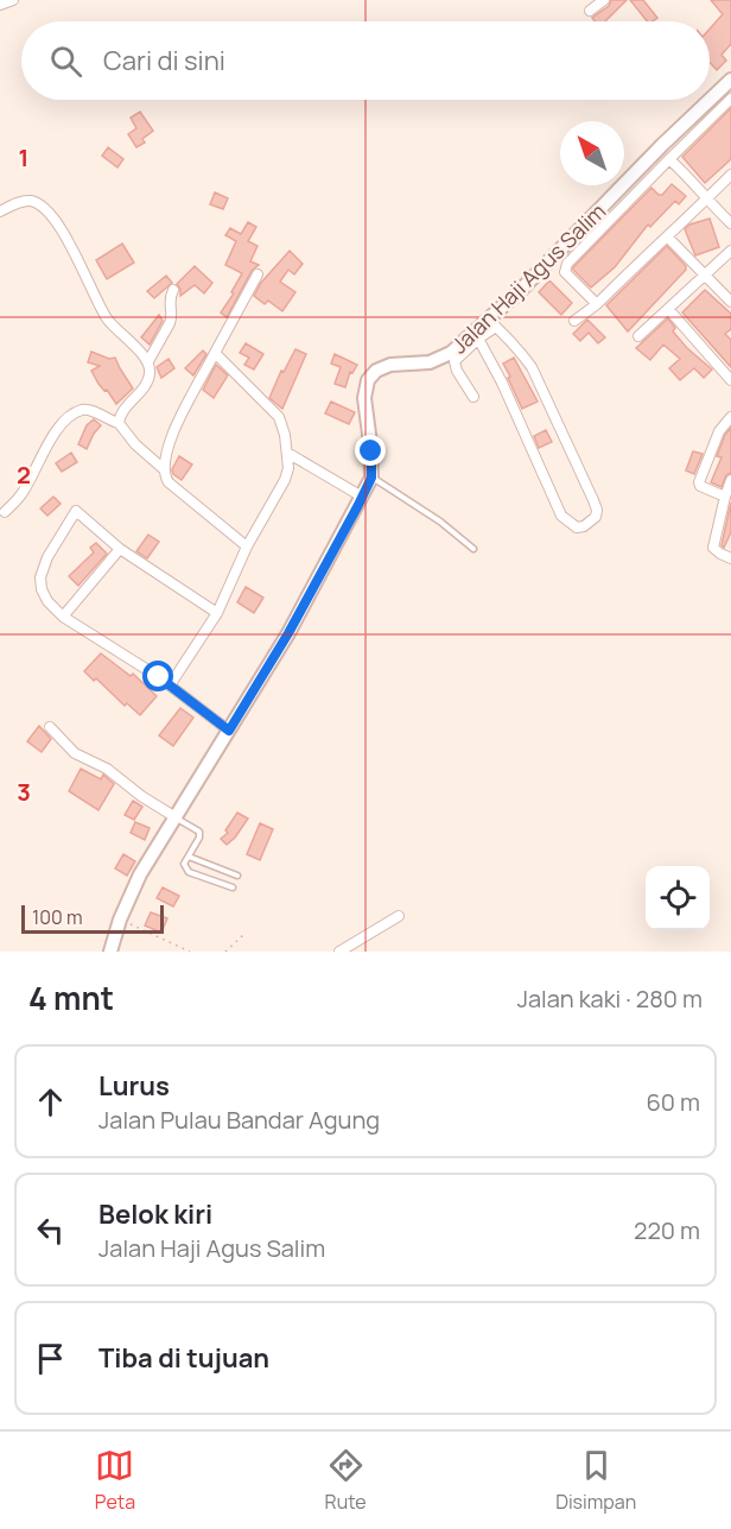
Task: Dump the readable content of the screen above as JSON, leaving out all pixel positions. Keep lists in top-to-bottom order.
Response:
{
  "streets": {
    "street": ["Jalan Haji Agus Salim"]
  },
  "scale_bar": "100 m",
  "north": "top left",
  "page": {
    "search": "Cari di sini",
    "scale": "100 m",
    "heading": ["4 mnt", "Jalan kaki · 280 m"],
    "list": [
      ["Lurus", "Jalan Pulau Bandar Agung", "60 m"],
      ["Belok kiri", "Jalan Haji Agus Salim", "220 m"],
      "Tiba di tujuan"
    ],
    "nav": ["Peta", "Rute", "Disimpan"]
  },
  "grid": {
    "rows": ["1", "2", "3"]
  }
}
